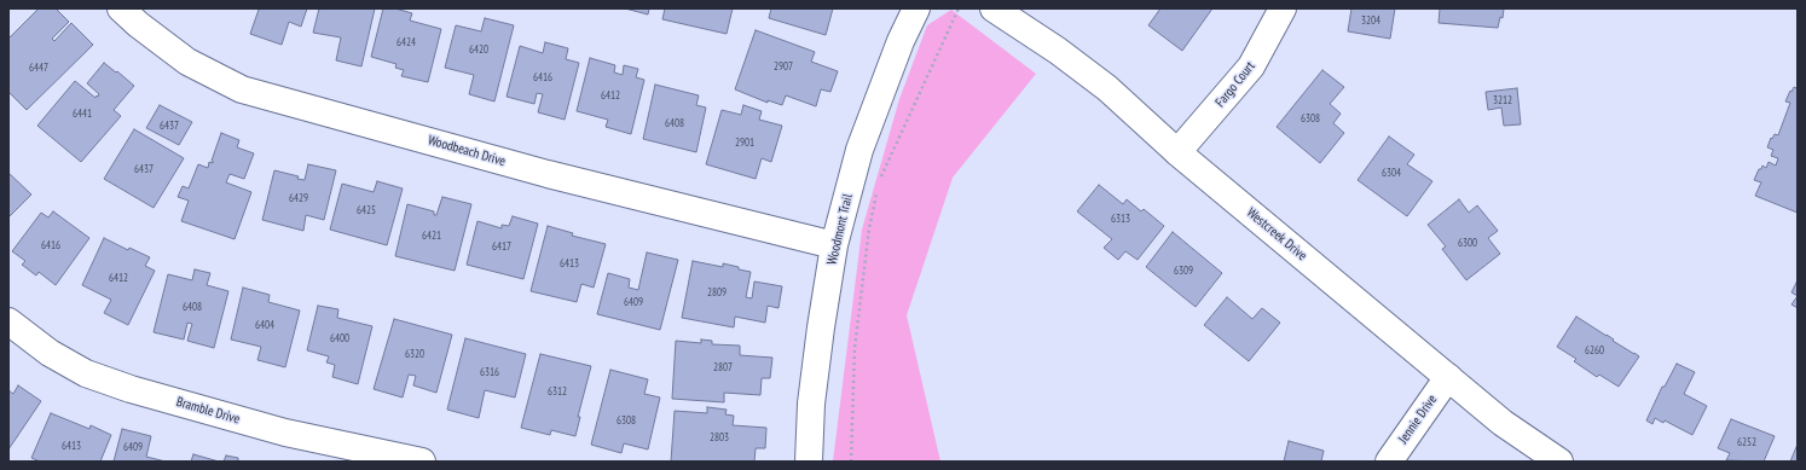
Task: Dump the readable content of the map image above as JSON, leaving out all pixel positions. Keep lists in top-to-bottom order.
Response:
{
  "streets": {
    "street": [
      "Fargo Court",
      "Woodbeach Drive",
      "Woodmont Trail",
      "Westcreek Drive",
      "Bramble Drive",
      "Jennie Drive"
    ]
  },
  "crossings": [
    ["Fargo Court", "Westcreek Drive"],
    ["Woodbeach Drive", "Woodmont Trail"],
    ["Westcreek Drive", "Jennie Drive"]
  ],
  "house_numbers": [
    "3204",
    "6424",
    "6420",
    "2907",
    "6447",
    "6416",
    "6412",
    "3212",
    "6441",
    "6308",
    "6408",
    "6437",
    "2901",
    "6437",
    "6304",
    "6429",
    "6425",
    "6313",
    "6421",
    "6300",
    "6416",
    "6417",
    "6413",
    "6309",
    "6412",
    "2809",
    "6409",
    "6408",
    "6404",
    "6400",
    "6260",
    "6320",
    "2807",
    "6316",
    "6312",
    "6308",
    "2803",
    "6252",
    "6413",
    "6409"
  ]
}
